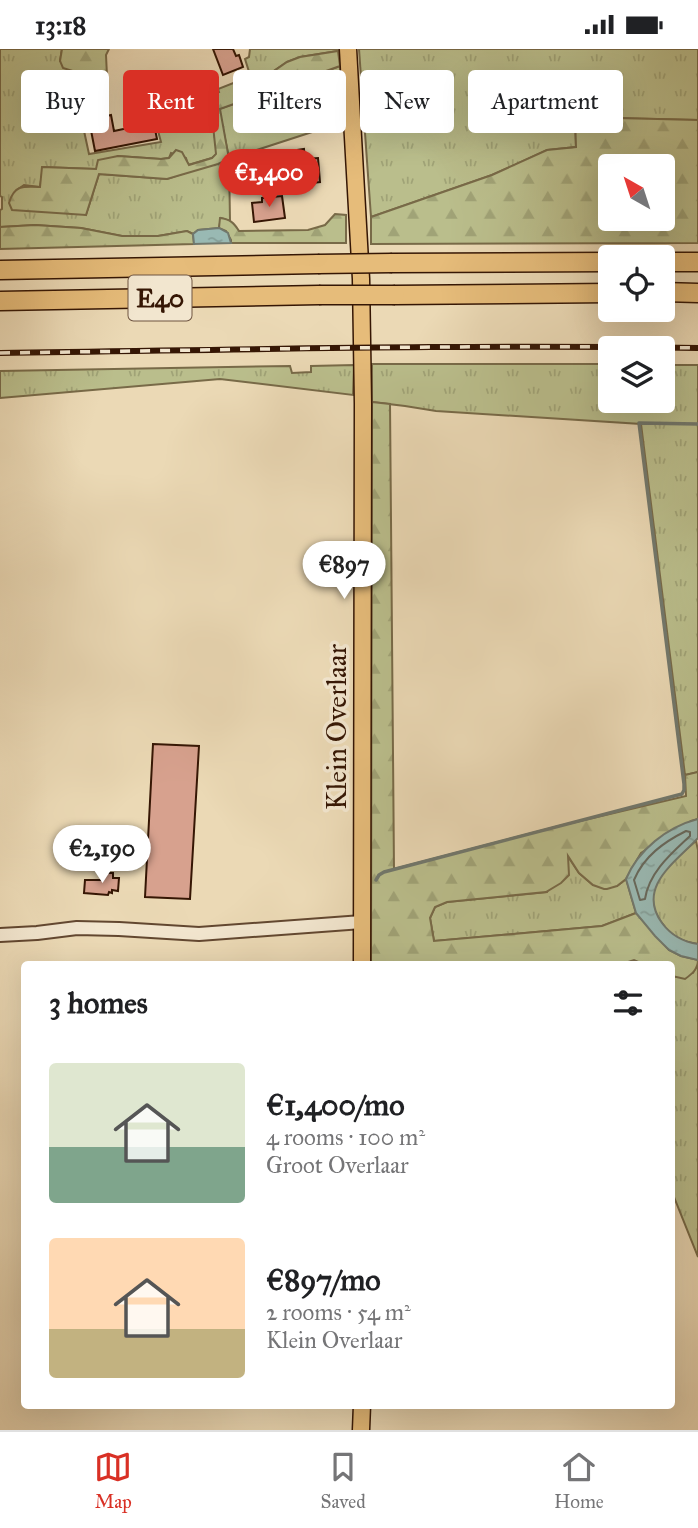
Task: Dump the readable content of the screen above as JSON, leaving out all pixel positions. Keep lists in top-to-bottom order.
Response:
{
  "streets": {
    "highway": ["E40"],
    "main road": ["Klein Overlaar"]
  },
  "north": "top left",
  "page": {
    "status": "13:18",
    "chip": [
      "Buy",
      "Rent",
      "Filters",
      "New",
      "Apartment"
    ],
    "price": ["€1,400", "€897", "€2,190"],
    "heading": "3 homes",
    "list": [
      {
        "name": "€1,400/mo",
        "note": "4 rooms · 100 m² · Groot Overlaar"
      },
      {
        "name": "€897/mo",
        "note": "2 rooms · 54 m² · Klein Overlaar"
      }
    ],
    "tabs": ["Map", "Saved", "Home"]
  }
}
